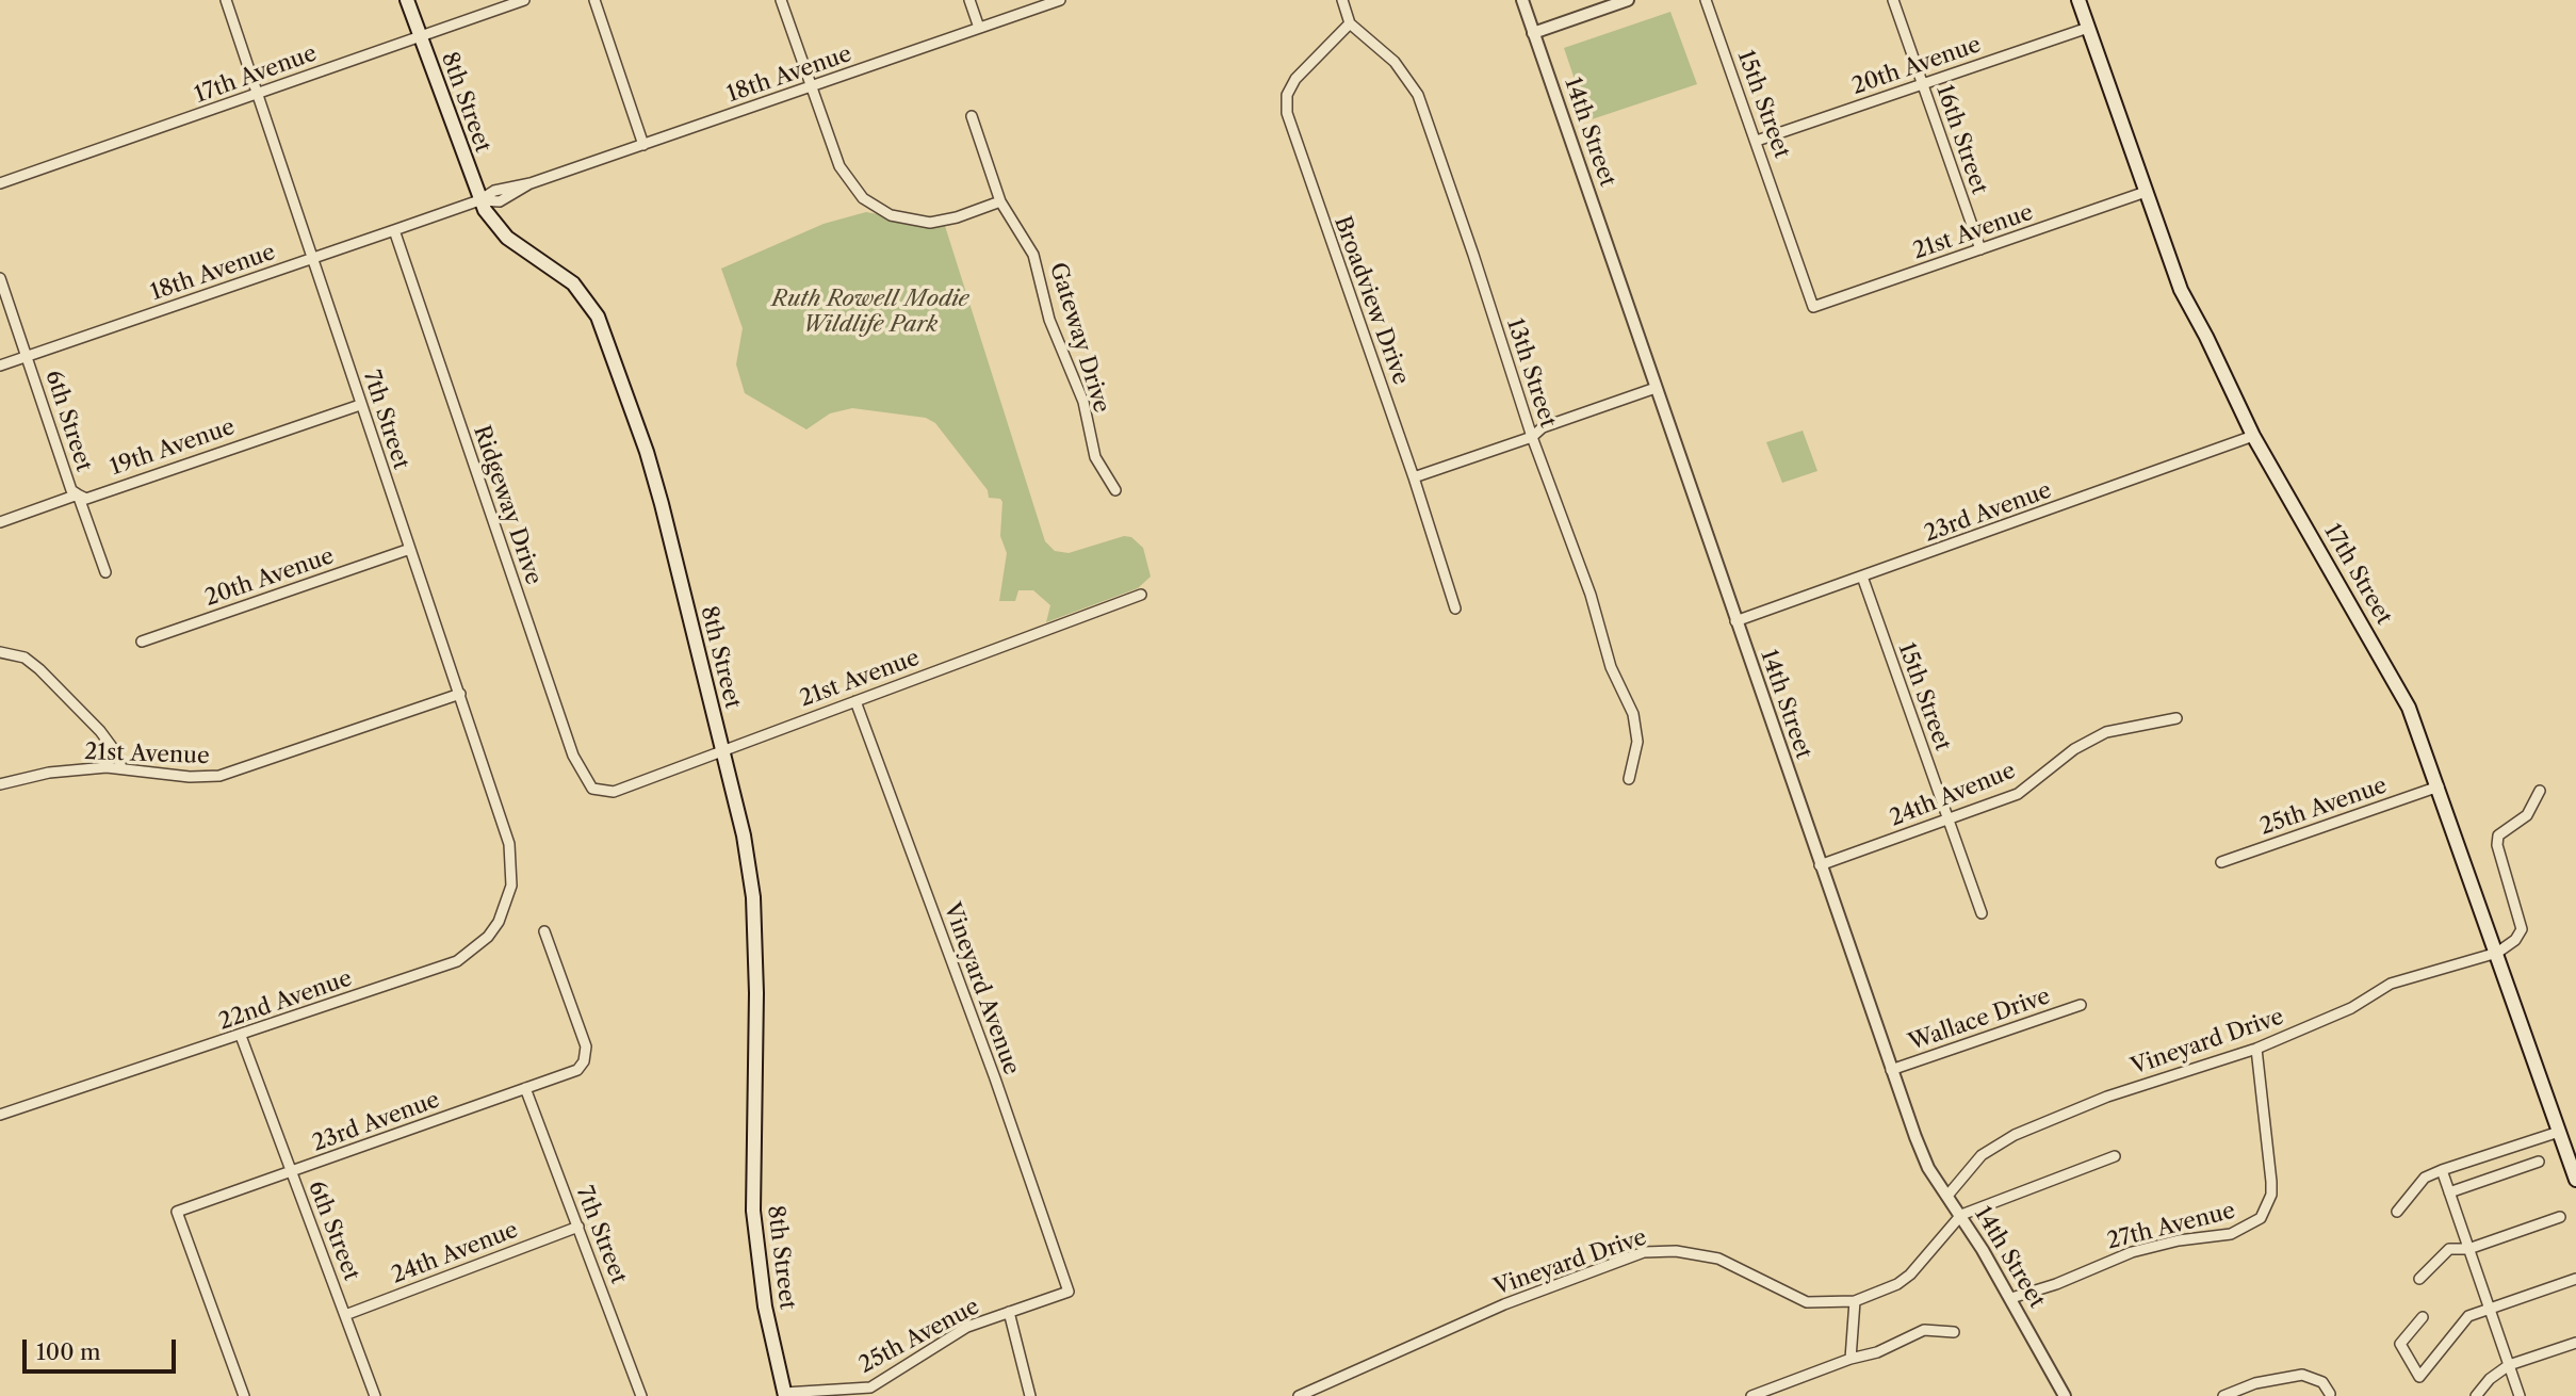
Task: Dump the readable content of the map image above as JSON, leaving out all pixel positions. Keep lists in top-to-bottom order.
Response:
{
  "streets": {
    "main road": ["8th Street", "17th Street"],
    "street": [
      "20th Avenue",
      "17th Avenue",
      "18th Avenue",
      "15th Street",
      "14th Street",
      "16th Street",
      "21st Avenue",
      "Broadview Drive",
      "Gateway Drive",
      "13th Street",
      "7th Street",
      "6th Street",
      "19th Avenue",
      "Ridgeway Drive",
      "23rd Avenue",
      "24th Avenue",
      "25th Avenue",
      "Vineyard Avenue",
      "22nd Avenue",
      "Wallace Drive",
      "Vineyard Drive",
      "27th Avenue"
    ]
  },
  "crossings": [
    ["20th Avenue", "15th Street"],
    ["20th Avenue", "16th Street"],
    ["20th Avenue", "7th Street"],
    ["20th Avenue", "17th Street"],
    ["17th Avenue", "8th Street"],
    ["17th Avenue", "7th Street"],
    ["18th Avenue", "8th Street"],
    ["18th Avenue", "7th Street"],
    ["18th Avenue", "6th Street"],
    ["18th Avenue", "Ridgeway Drive"],
    ["8th Street", "21st Avenue"],
    ["8th Street", "25th Avenue"],
    ["15th Street", "21st Avenue"],
    ["15th Street", "23rd Avenue"],
    ["15th Street", "24th Avenue"],
    ["14th Street", "23rd Avenue"],
    ["14th Street", "24th Avenue"],
    ["14th Street", "Wallace Drive"],
    ["14th Street", "Vineyard Drive"],
    ["14th Street", "27th Avenue"],
    ["16th Street", "21st Avenue"],
    ["21st Avenue", "7th Street"],
    ["21st Avenue", "Ridgeway Drive"],
    ["21st Avenue", "17th Street"],
    ["21st Avenue", "Vineyard Avenue"],
    ["Broadview Drive", "13th Street"],
    ["7th Street", "19th Avenue"],
    ["7th Street", "23rd Avenue"],
    ["7th Street", "24th Avenue"],
    ["7th Street", "22nd Avenue"],
    ["6th Street", "19th Avenue"],
    ["6th Street", "23rd Avenue"],
    ["6th Street", "24th Avenue"],
    ["6th Street", "22nd Avenue"],
    ["23rd Avenue", "17th Street"],
    ["17th Street", "25th Avenue"],
    ["17th Street", "Vineyard Drive"],
    ["25th Avenue", "Vineyard Avenue"],
    ["Vineyard Drive", "27th Avenue"]
  ],
  "parks": ["Ruth Rowell Modie Wildlife Park"],
  "scale_bar": "100 m"
}
